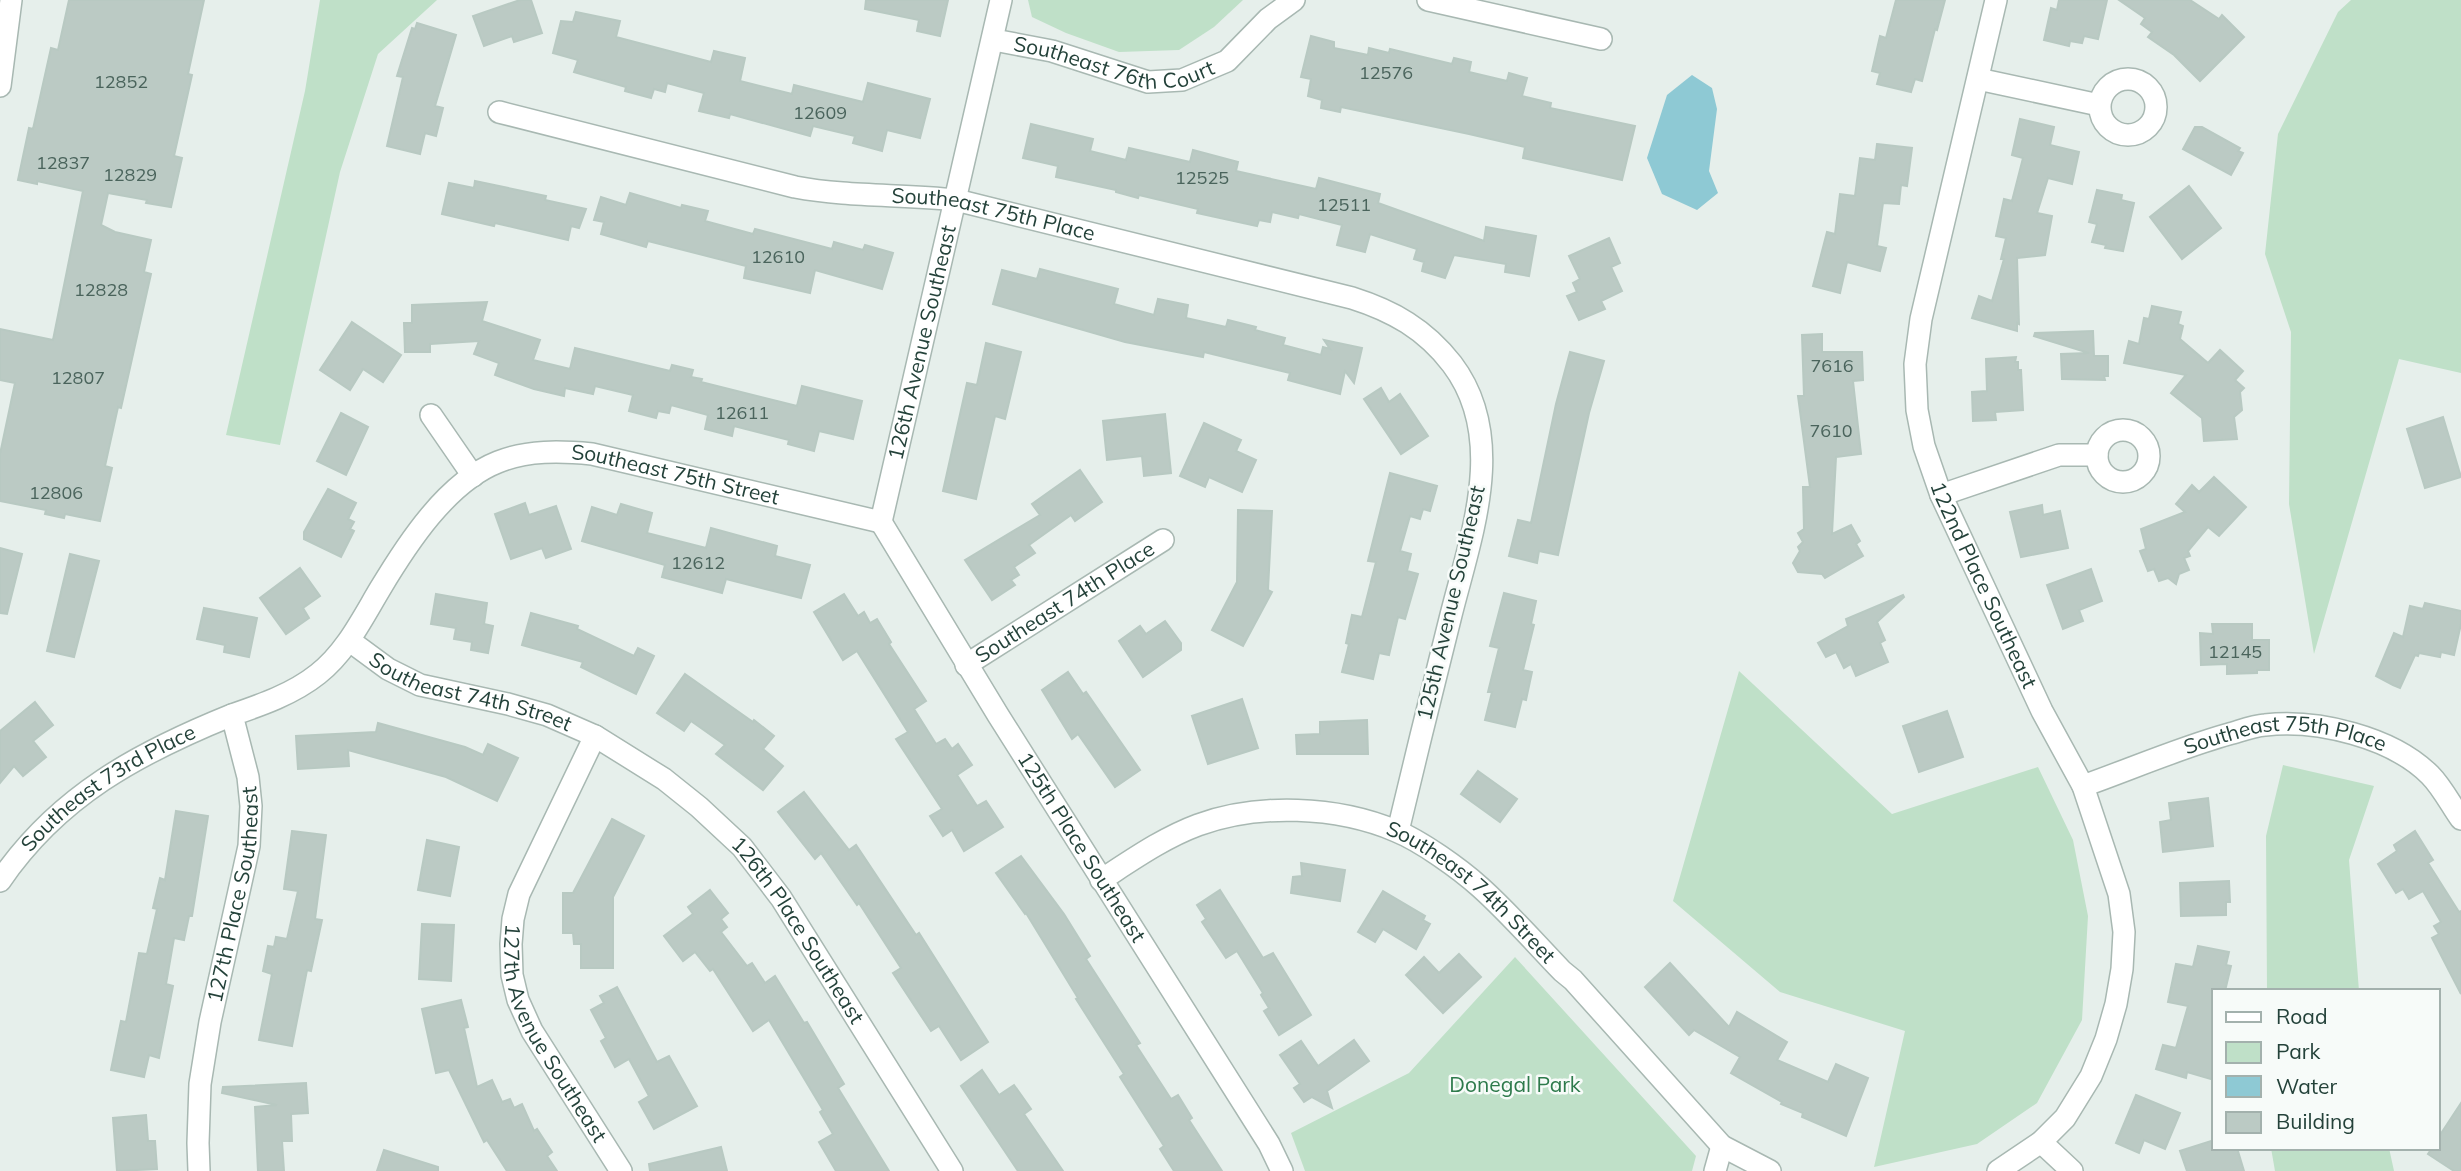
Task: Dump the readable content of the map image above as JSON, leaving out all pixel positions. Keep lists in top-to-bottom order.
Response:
{
  "streets": {
    "street": [
      "Southeast 76th Court",
      "Southeast 75th Place",
      "126th Avenue Southeast",
      "Southeast 75th Street",
      "122nd Place Southeast",
      "Southeast 74th Place",
      "125th Avenue Southeast",
      "Southeast 74th Street",
      "Southeast 73rd Place",
      "125th Place Southeast",
      "127th Place Southeast",
      "126th Place Southeast",
      "127th Avenue Southeast"
    ]
  },
  "crossings": [
    ["Southeast 76th Court", "126th Avenue Southeast"],
    ["Southeast 75th Place", "126th Avenue Southeast"],
    ["Southeast 75th Place", "122nd Place Southeast"],
    ["Southeast 75th Place", "125th Avenue Southeast"],
    ["126th Avenue Southeast", "Southeast 75th Street"],
    ["126th Avenue Southeast", "125th Place Southeast"],
    ["Southeast 75th Street", "125th Place Southeast"],
    ["Southeast 74th Place", "125th Place Southeast"],
    ["125th Avenue Southeast", "Southeast 74th Street"],
    ["Southeast 74th Street", "125th Place Southeast"],
    ["Southeast 74th Street", "126th Place Southeast"],
    ["Southeast 74th Street", "127th Avenue Southeast"],
    ["Southeast 73rd Place", "127th Place Southeast"],
    ["126th Place Southeast", "127th Avenue Southeast"]
  ],
  "parks": ["Donegal Park"],
  "house_numbers": [
    "12576",
    "12852",
    "12609",
    "12837",
    "12829",
    "12525",
    "12511",
    "12610",
    "12828",
    "7616",
    "12807",
    "12611",
    "7610",
    "12806",
    "12612",
    "12145"
  ],
  "legend": [
    "Road",
    "Park",
    "Water",
    "Building"
  ]
}
